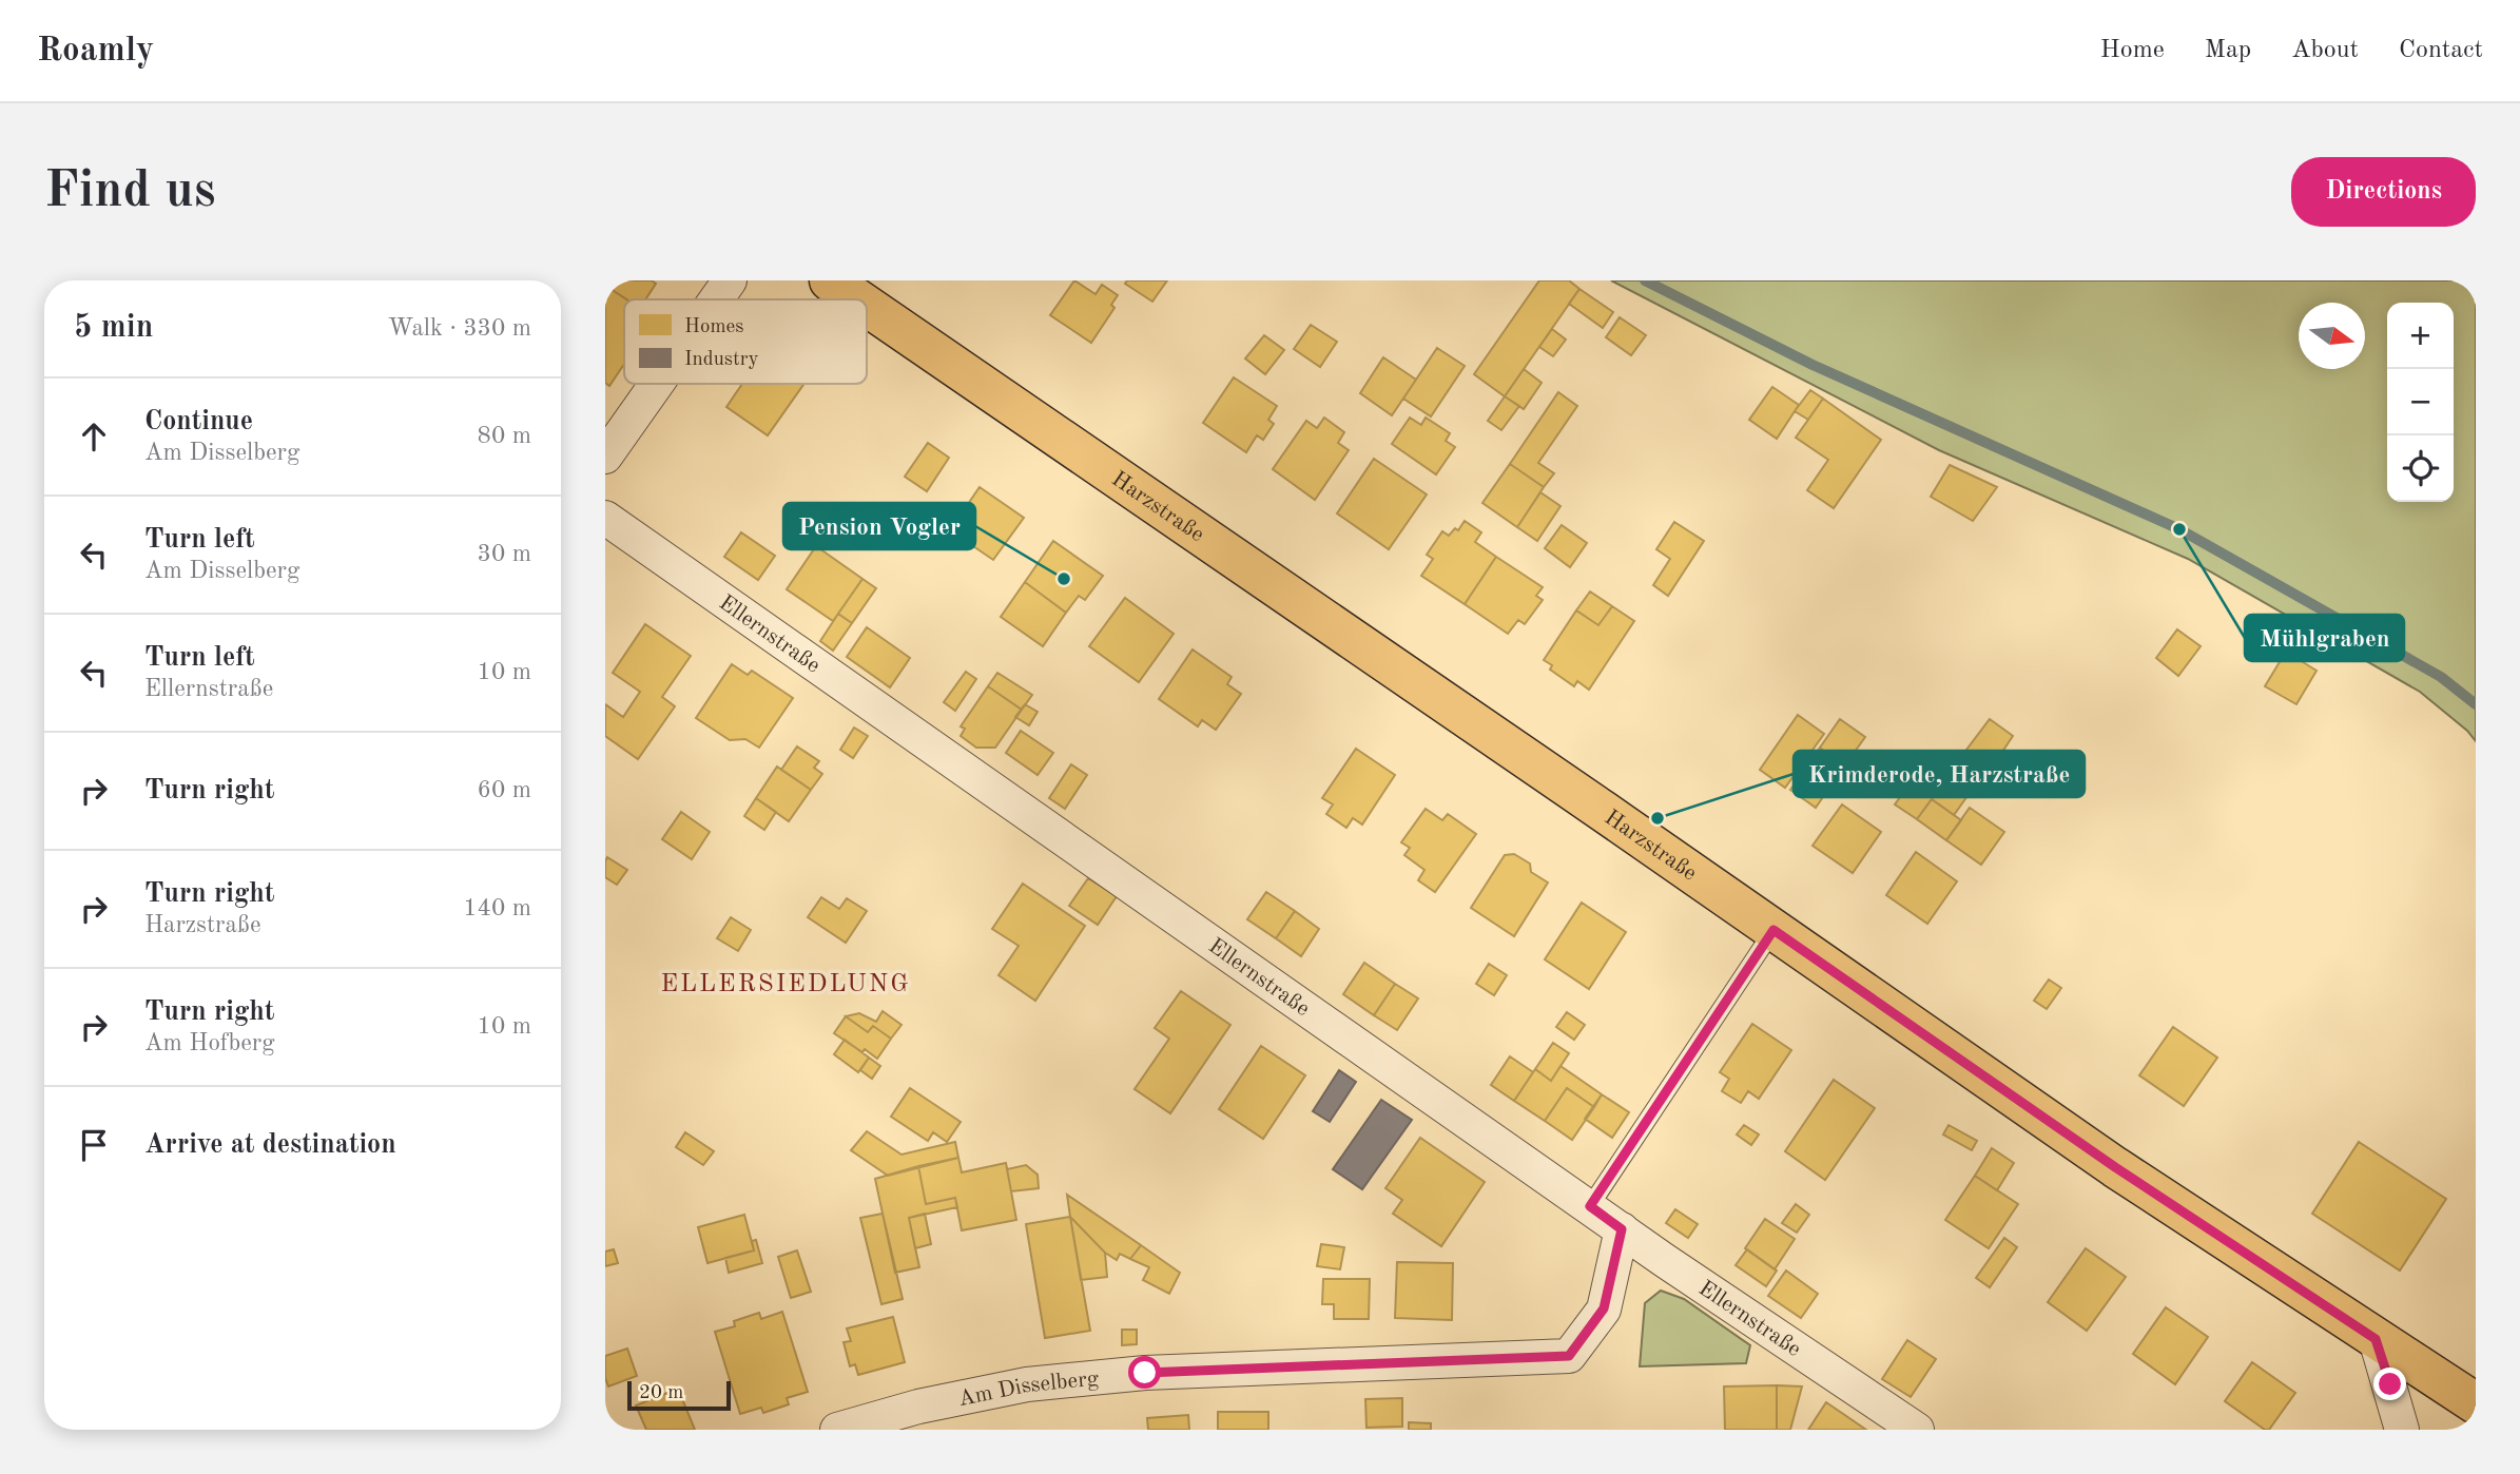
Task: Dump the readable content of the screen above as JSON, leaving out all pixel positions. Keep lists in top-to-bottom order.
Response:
{
  "streets": {
    "main road": ["Harzstraße"],
    "street": ["Ellernstraße", "Am Disselberg"]
  },
  "crossings": [
    ["Ellernstraße", "Am Disselberg"]
  ],
  "districts": ["ELLERSIEDLUNG"],
  "places": ["Mühlgraben", "Pension Vogler", "Krimderode, Harzstraße"],
  "legend": ["Homes", "Industry"],
  "scale_bar": "20 m",
  "north": "right",
  "page": {
    "header": "Roamly",
    "nav": [
      "Home",
      "Map",
      "About",
      "Contact"
    ],
    "buttons": "Directions",
    "title": "Find us",
    "heading": ["5 min", "Walk · 330 m"],
    "map_buttons": ["+", "−"],
    "list": [
      ["Continue", "Am Disselberg", "80 m"],
      ["Turn left", "Am Disselberg", "30 m"],
      ["Turn left", "Ellernstraße", "10 m"],
      ["Turn right", "60 m"],
      ["Turn right", "Harzstraße", "140 m"],
      ["Turn right", "Am Hofberg", "10 m"],
      "Arrive at destination"
    ],
    "scale": "20 m"
  }
}
